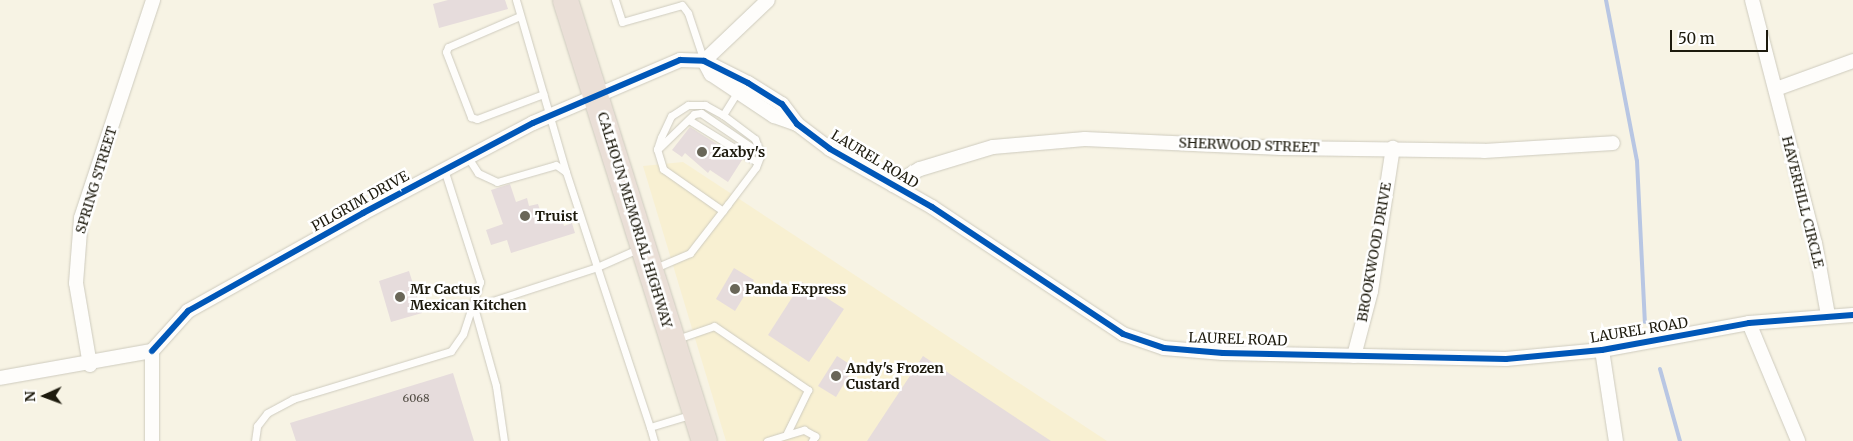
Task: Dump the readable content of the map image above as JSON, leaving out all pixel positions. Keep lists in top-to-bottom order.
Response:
{
  "streets": {
    "highway": ["CALHOUN MEMORIAL HIGHWAY"],
    "street": [
      "SHERWOOD STREET",
      "LAUREL ROAD",
      "SPRING STREET",
      "PILGRIM DRIVE",
      "HAVERHILL CIRCLE",
      "BROOKWOOD DRIVE"
    ]
  },
  "crossings": [
    ["SHERWOOD STREET", "LAUREL ROAD"],
    ["SHERWOOD STREET", "BROOKWOOD DRIVE"],
    ["LAUREL ROAD", "PILGRIM DRIVE"],
    ["LAUREL ROAD", "HAVERHILL CIRCLE"],
    ["LAUREL ROAD", "BROOKWOOD DRIVE"],
    ["PILGRIM DRIVE", "CALHOUN MEMORIAL HIGHWAY"]
  ],
  "places": [
    "Zaxby's",
    "Truist",
    "Panda Express",
    "Mr Cactus Mexican Kitchen",
    "Andy's Frozen Custard"
  ],
  "house_numbers": ["6068"],
  "scale_bar": "50 m",
  "north": "left"
}
